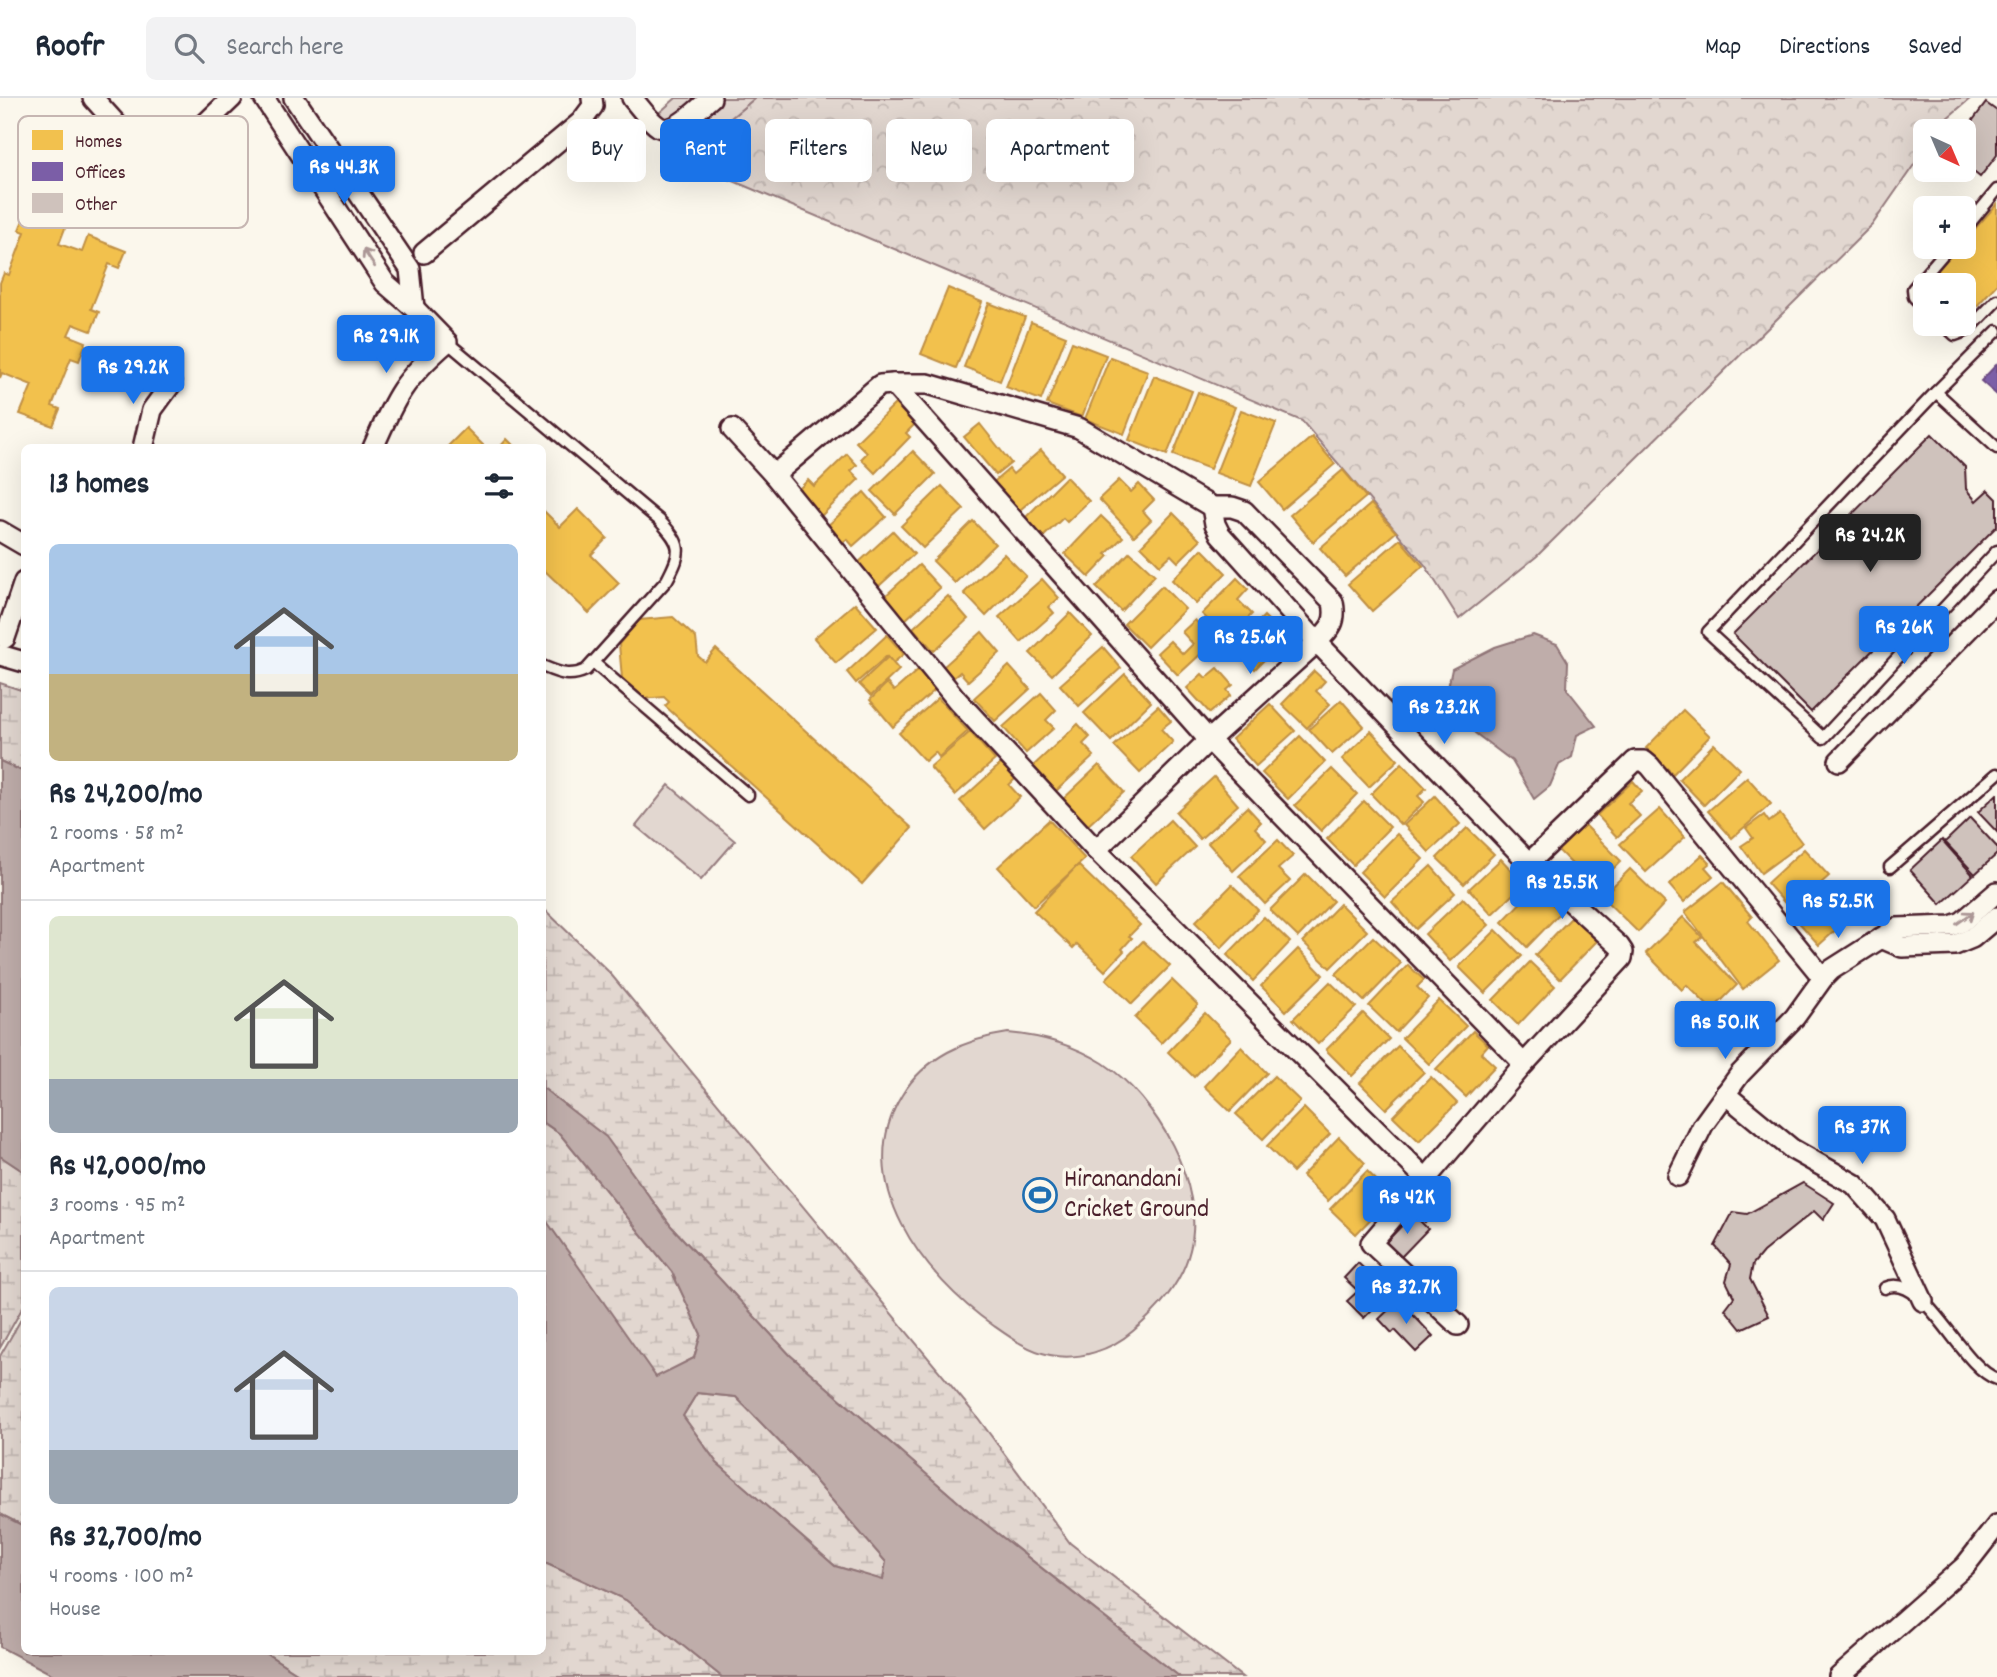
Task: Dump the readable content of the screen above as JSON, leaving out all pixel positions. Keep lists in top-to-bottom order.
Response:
{
  "places": {
    "sports": ["Hiranandani Cricket Ground"]
  },
  "legend": ["Homes", "Offices", "Other"],
  "north": "bottom right",
  "page": {
    "header": "Roofr",
    "search": "Search here",
    "nav": ["Map", "Directions", "Saved"],
    "map_buttons": ["+", "−"],
    "chip": [
      "Buy",
      "Rent",
      "Filters",
      "New",
      "Apartment"
    ],
    "price": [
      "Rs 44.3K",
      "Rs 29.1K",
      "Rs 29.2K",
      "Rs 24.2K",
      "Rs 26K",
      "Rs 25.6K",
      "Rs 23.2K",
      "Rs 25.5K",
      "Rs 52.5K",
      "Rs 50.1K",
      "Rs 37K",
      "Rs 42K",
      "Rs 32.7K"
    ],
    "heading": "13 homes",
    "list": [
      {
        "name": "Rs 24,200/mo",
        "note": "2 rooms · 58 m² · Apartment"
      },
      {
        "name": "Rs 42,000/mo",
        "note": "3 rooms · 95 m² · Apartment"
      },
      {
        "name": "Rs 32,700/mo",
        "note": "4 rooms · 100 m² · House"
      }
    ]
  }
}
